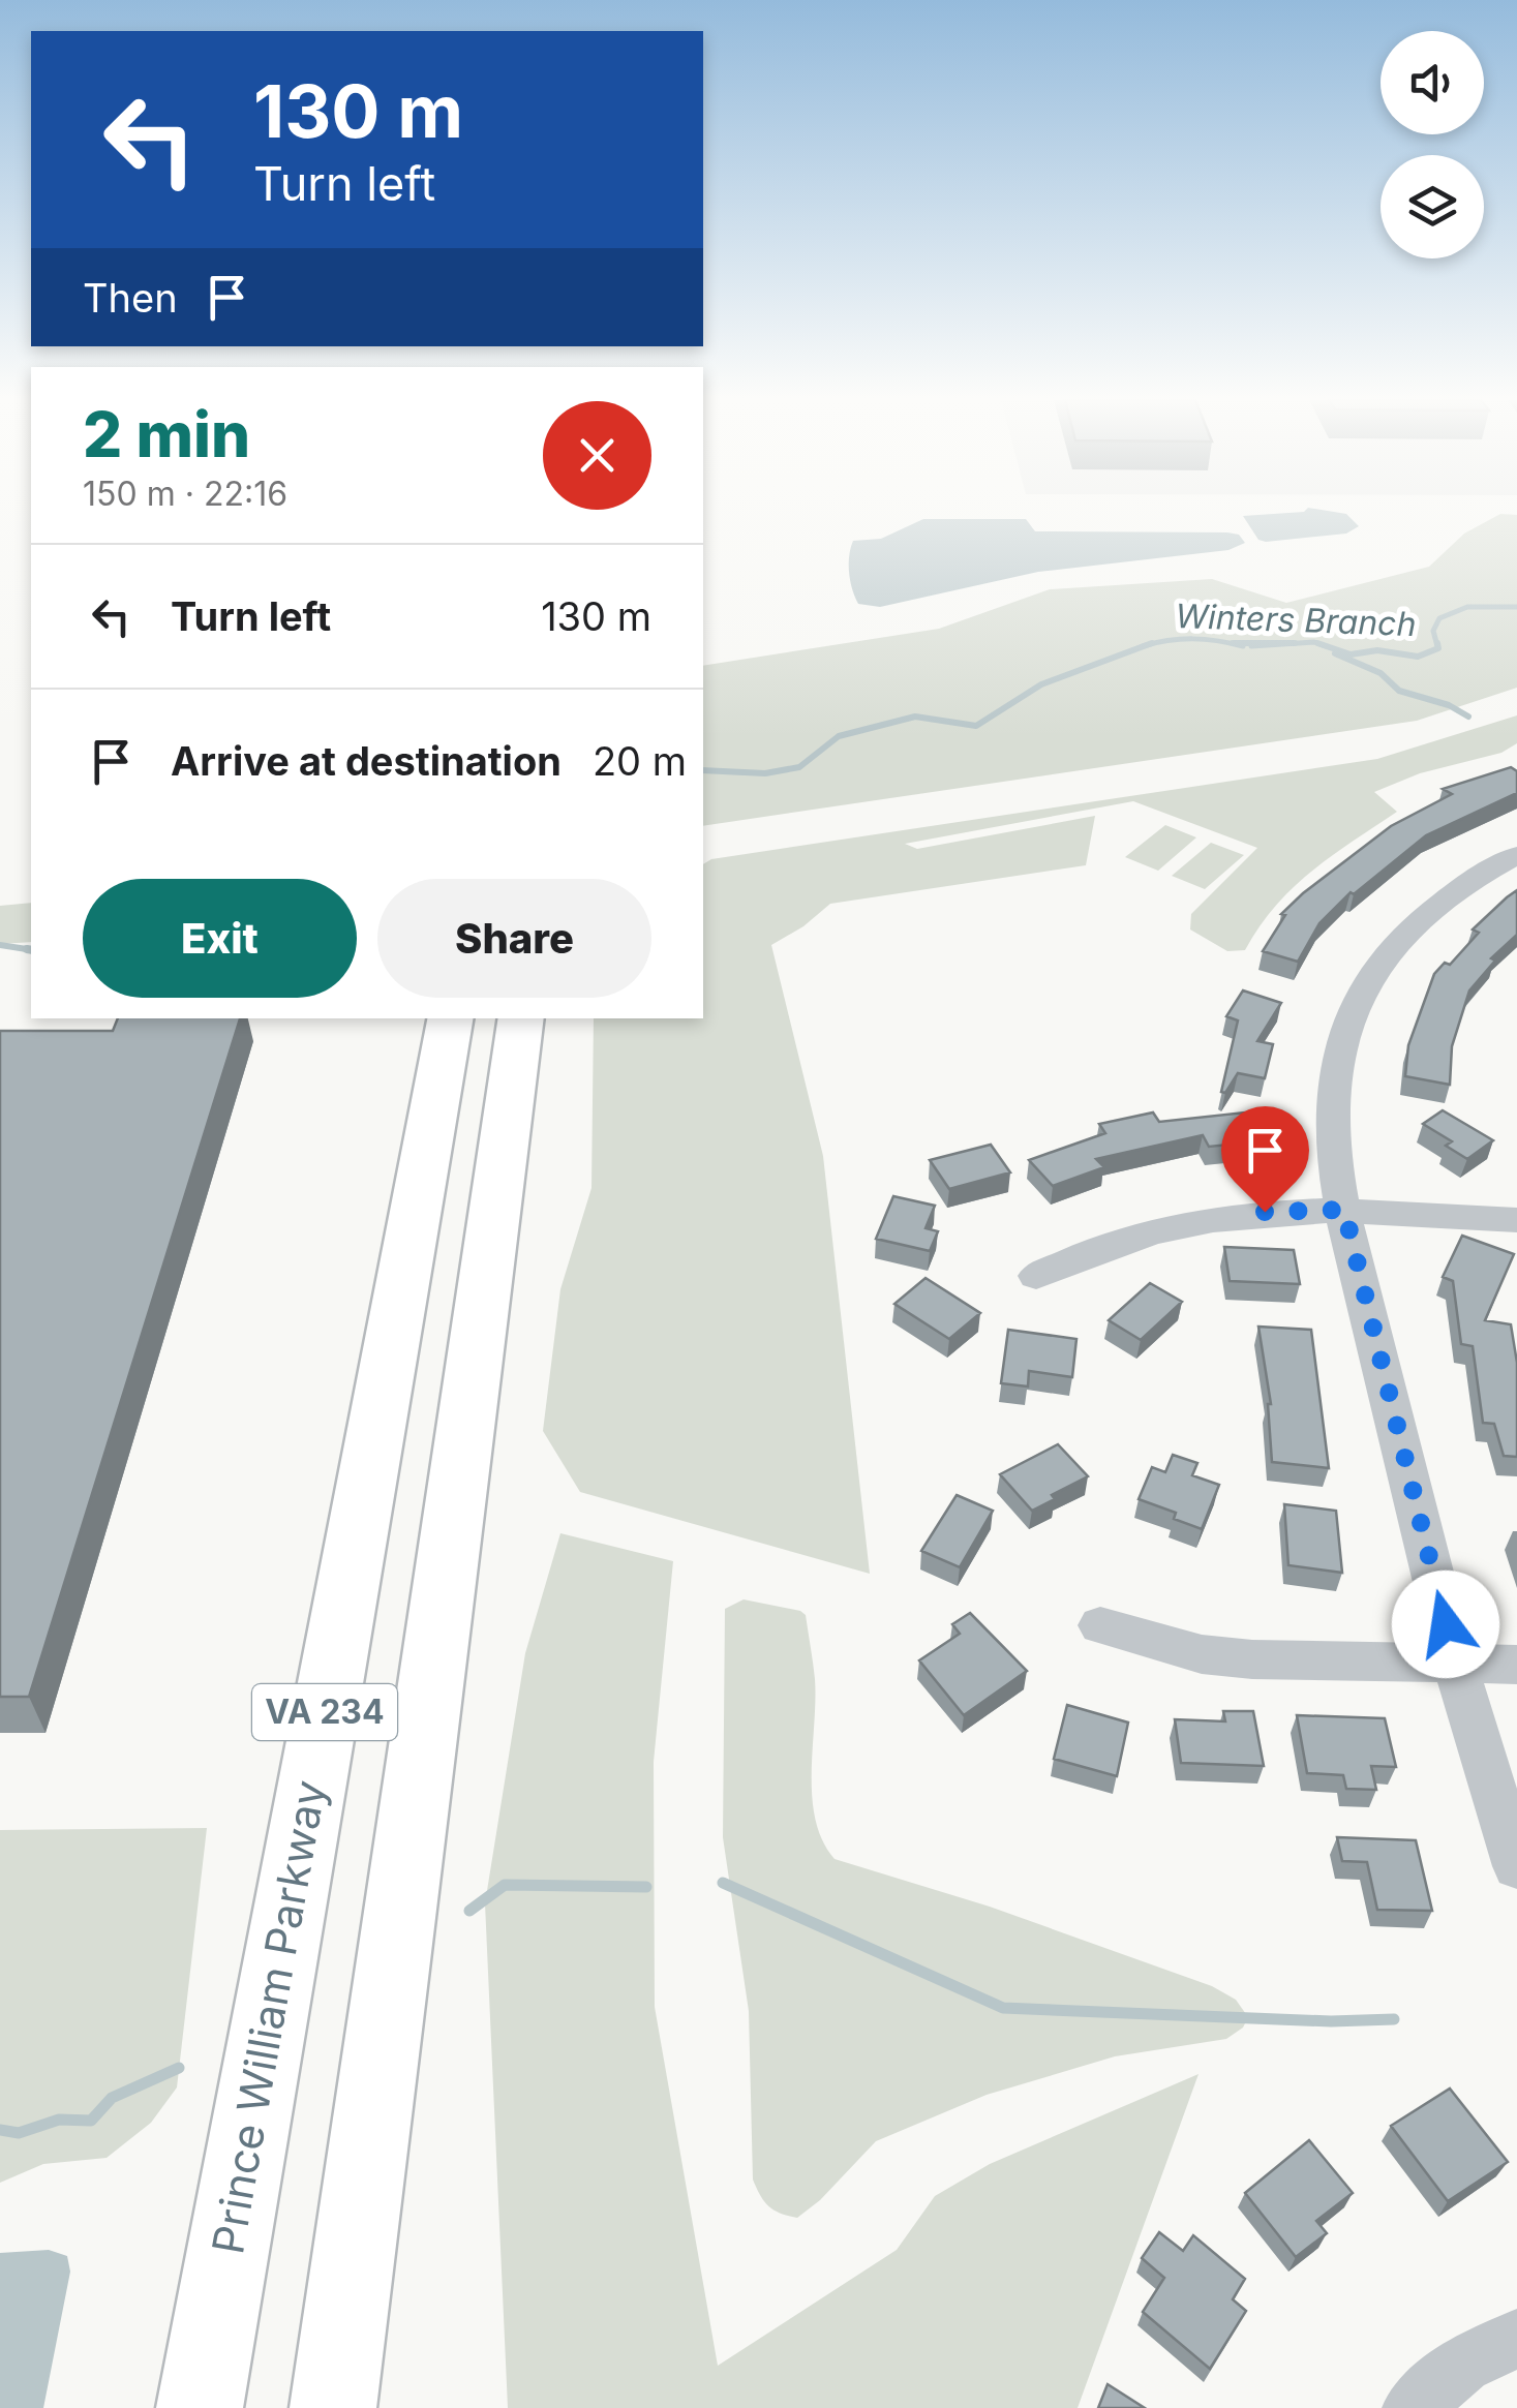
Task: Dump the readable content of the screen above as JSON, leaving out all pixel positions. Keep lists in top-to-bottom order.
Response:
{
  "streets": {
    "highway": ["VA 234", "Prince William Parkway"]
  },
  "water": ["Winters Branch"],
  "page": {
    "turn": ["130 m", "Turn left"],
    "then": "Then",
    "heading": ["2 min", "150 m · 22:16"],
    "list": [
      {
        "name": "Turn left",
        "value": "130 m"
      },
      {
        "name": "Arrive at destination",
        "value": "20 m"
      }
    ],
    "buttons": ["Exit", "Share"]
  }
}
